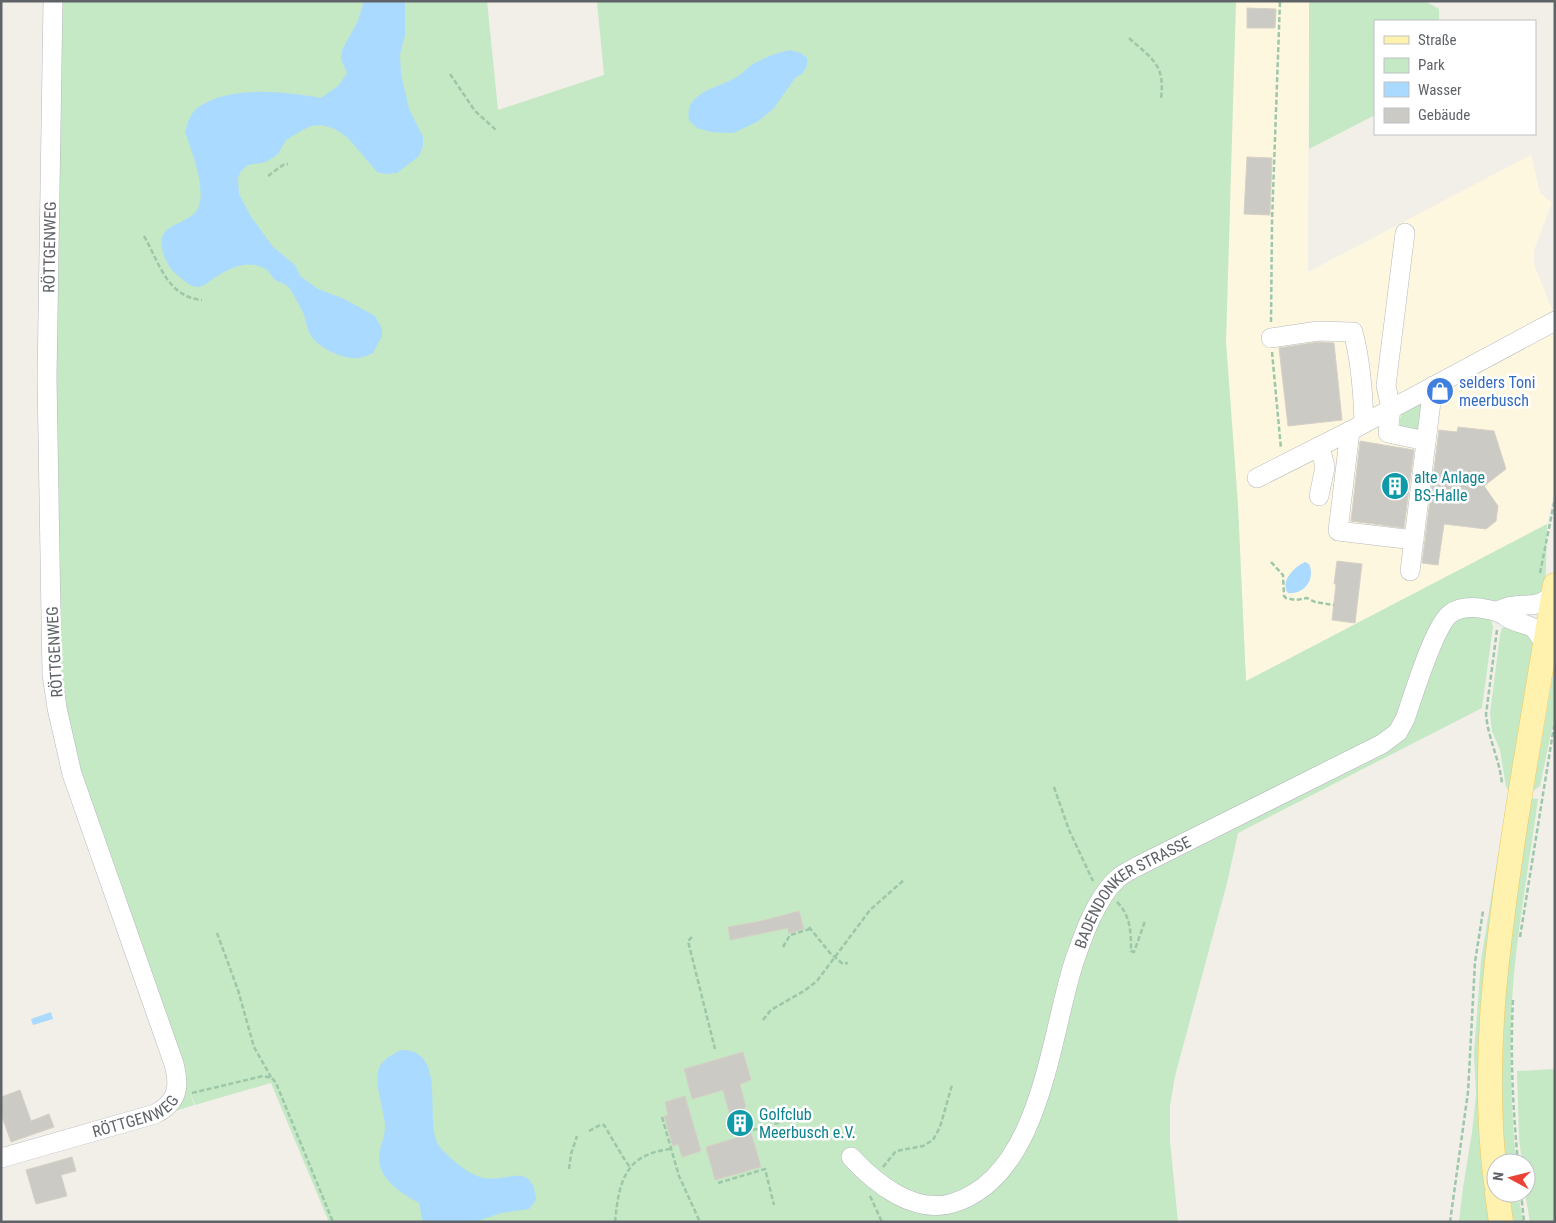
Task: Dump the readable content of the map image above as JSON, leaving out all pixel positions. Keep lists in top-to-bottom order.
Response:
{
  "streets": {
    "street": ["RÖTTGENWEG", "BADENDONKER STRASSE"]
  },
  "places": {
    "shop": ["selders Toni meerbusch"],
    "building": ["alte Anlage BS-Halle", "Golfclub Meerbusch e.V."]
  },
  "legend": [
    "Straße",
    "Park",
    "Wasser",
    "Gebäude"
  ],
  "north": "left"
}
